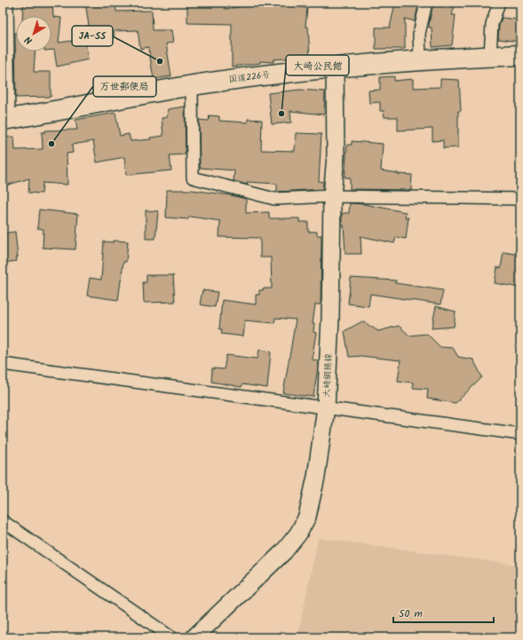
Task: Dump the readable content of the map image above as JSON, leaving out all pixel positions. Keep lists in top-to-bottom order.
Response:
{
  "streets": {
    "highway": ["国道226号"],
    "street": ["大崎網揚線"]
  },
  "crossings": [
    ["国道226号", "大崎網揚線"]
  ],
  "places": ["JA-SS", "大崎公民館", "万世郵便局"],
  "scale_bar": "50 m",
  "north": "bottom left"
}
